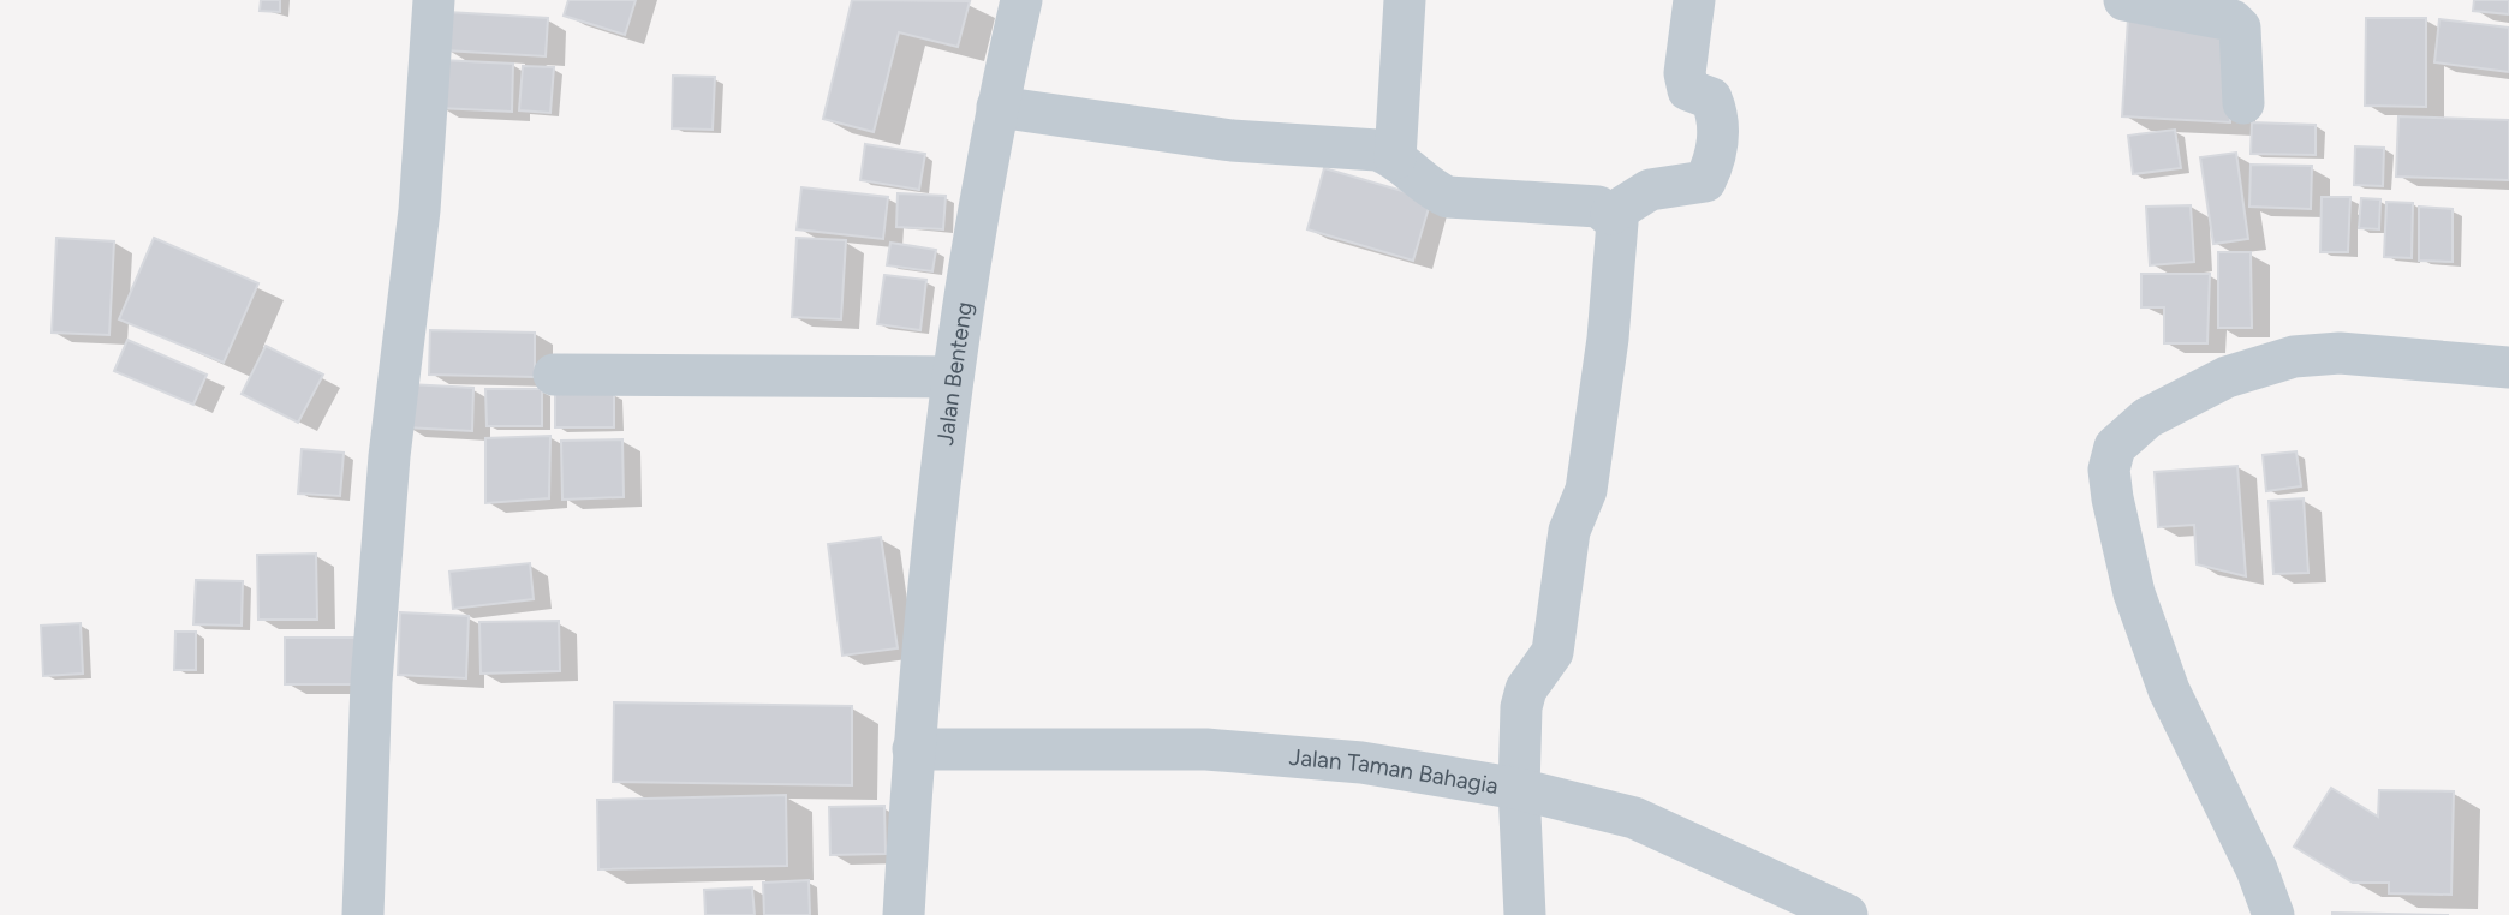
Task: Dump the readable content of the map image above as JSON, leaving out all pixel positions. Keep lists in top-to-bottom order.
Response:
{
  "streets": {
    "street": ["Jalan Benteng", "Jalan Taman Bahagia"]
  },
  "crossings": [
    ["Jalan Benteng", "Jalan Taman Bahagia"]
  ]
}
